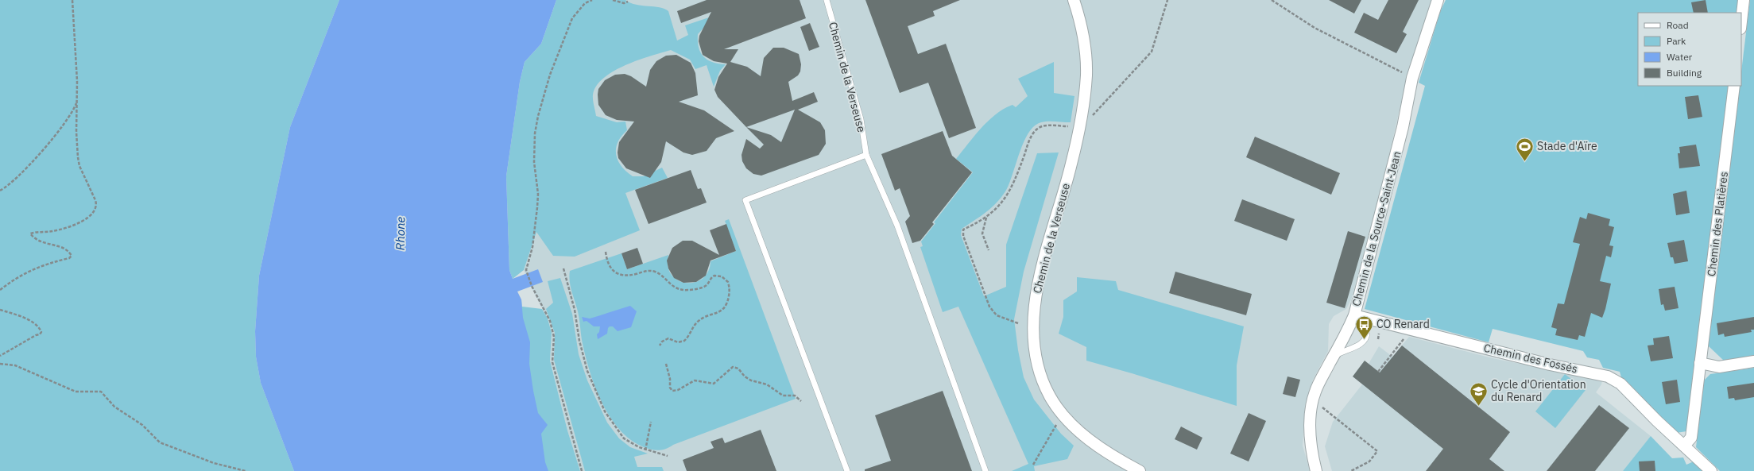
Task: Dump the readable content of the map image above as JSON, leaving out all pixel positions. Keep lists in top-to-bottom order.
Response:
{
  "streets": {
    "street": [
      "Chemin de la Verseuse",
      "Chemin des Platières",
      "Chemin de la Source-Saint-Jean",
      "Chemin des Fossés"
    ]
  },
  "crossings": [
    ["Chemin des Platières", "Chemin des Fossés"],
    ["Chemin de la Source-Saint-Jean", "Chemin des Fossés"]
  ],
  "water": ["Rhone"],
  "places": {
    "sports": ["Stade d'Aïre"],
    "bus stop": ["CO Renard"],
    "school or university": ["Cycle d'Orientation du Renard"]
  },
  "legend": [
    "Road",
    "Park",
    "Water",
    "Building"
  ]
}
